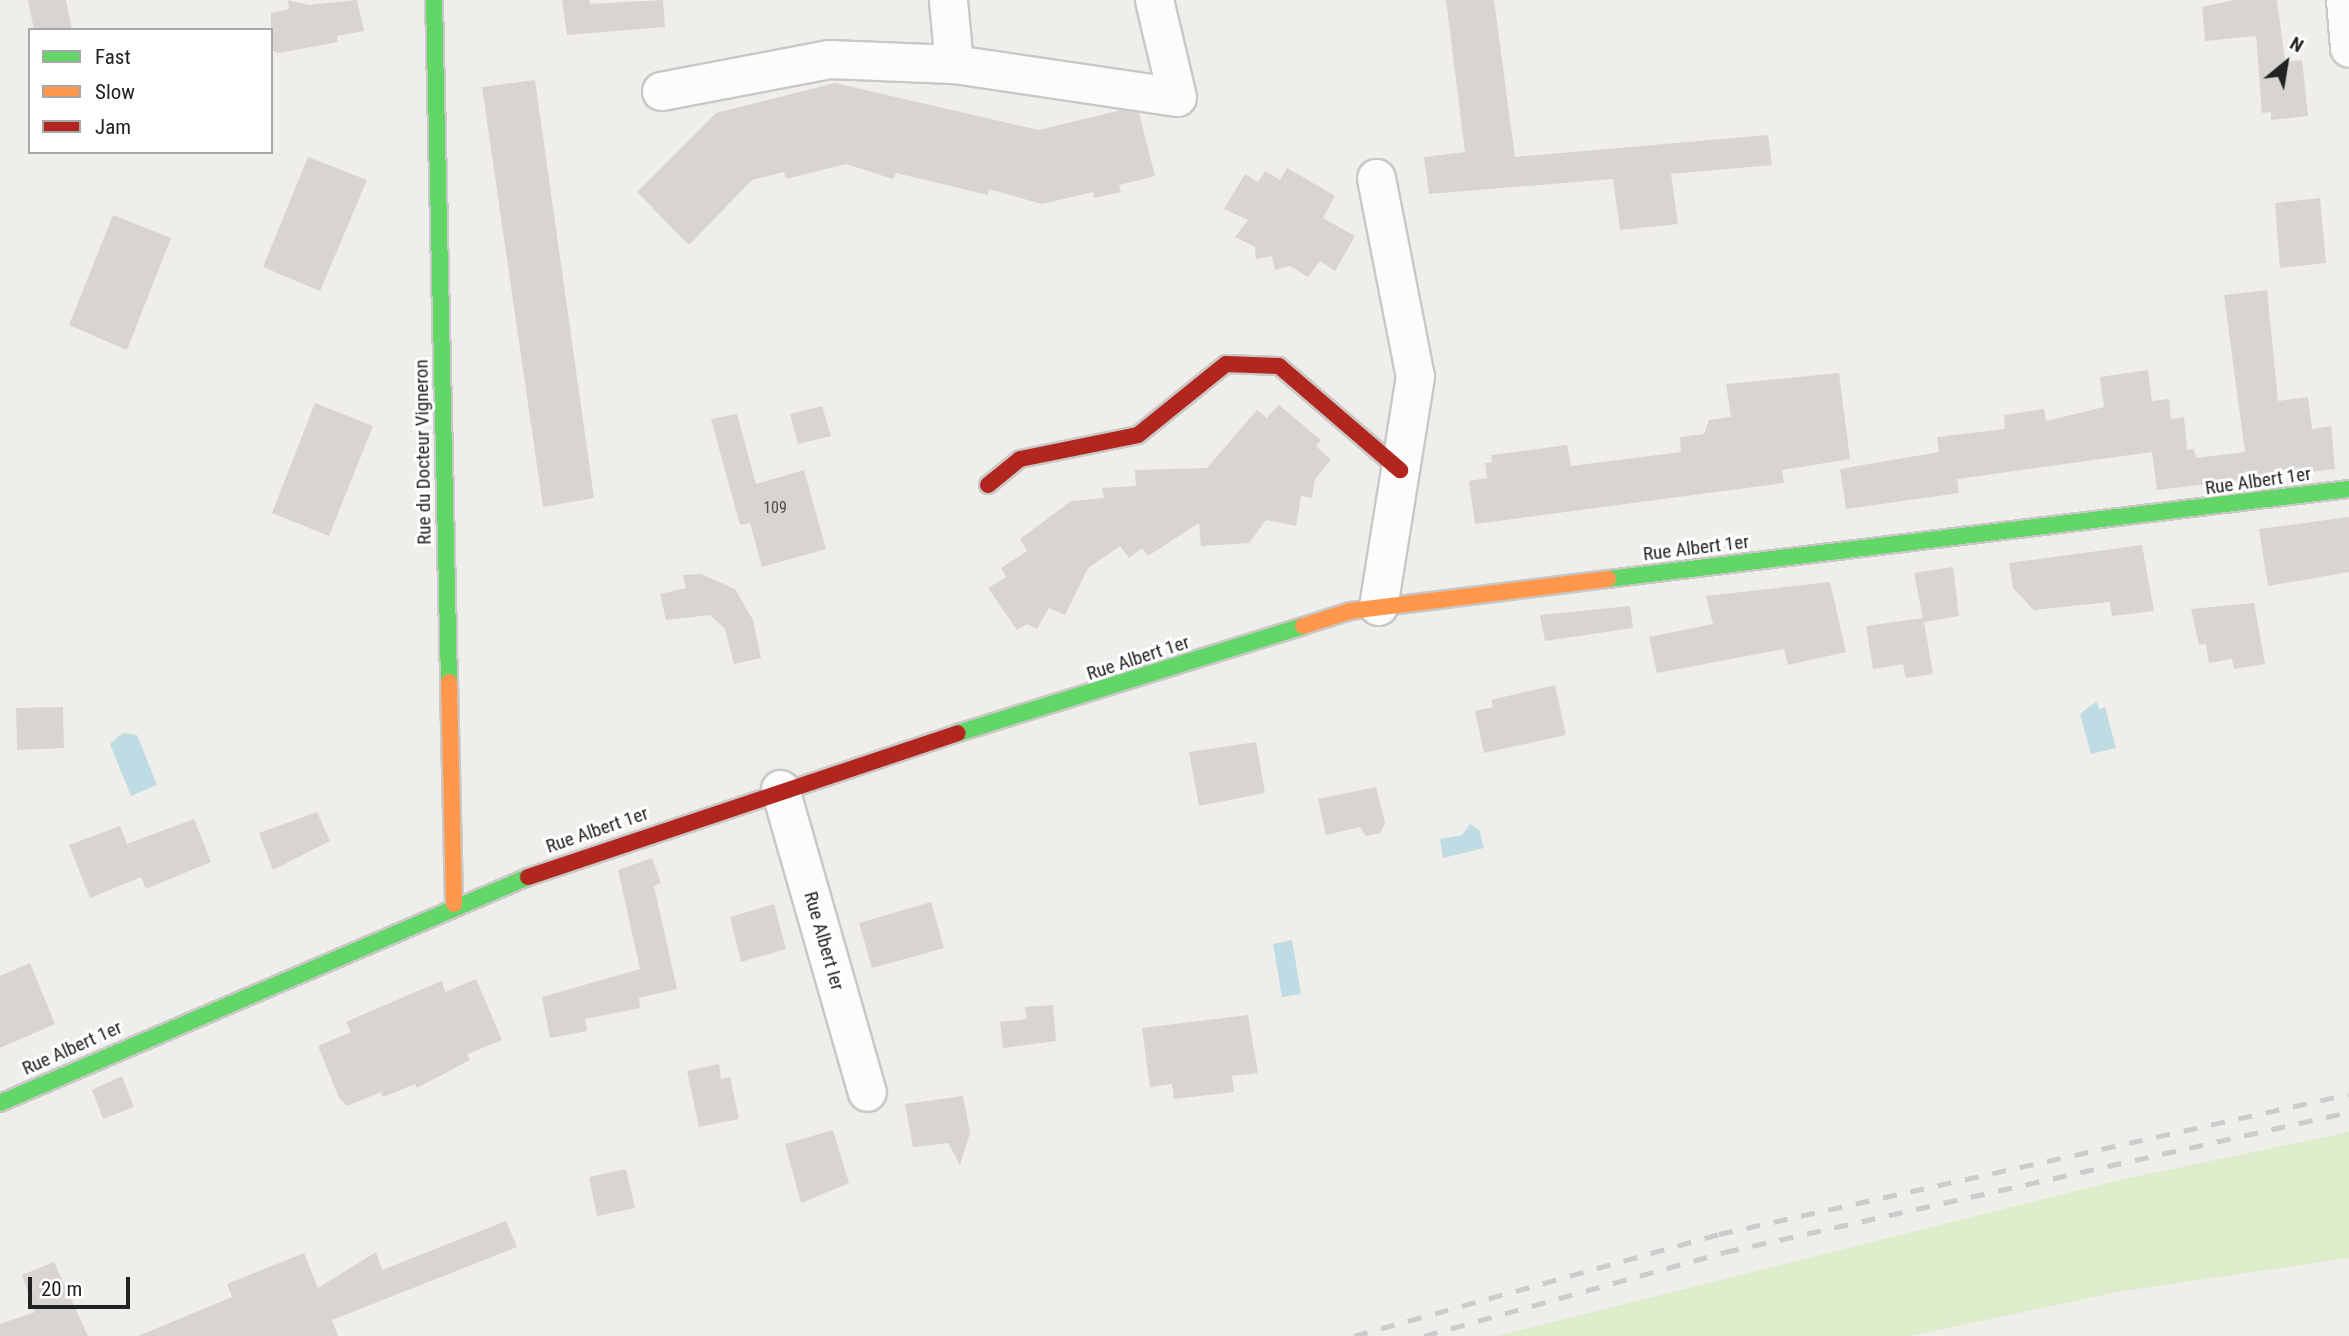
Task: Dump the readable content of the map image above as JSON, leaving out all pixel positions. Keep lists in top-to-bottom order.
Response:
{
  "streets": {
    "street": ["Rue du Docteur Vigneron", "Rue Albert 1er", "Rue Albert Ier"]
  },
  "crossings": [
    ["Rue du Docteur Vigneron", "Rue Albert 1er"],
    ["Rue Albert 1er", "Rue Albert Ier"]
  ],
  "house_numbers": ["109"],
  "legend": ["Fast", "Slow", "Jam"],
  "scale_bar": "20 m",
  "north": "top right"
}
